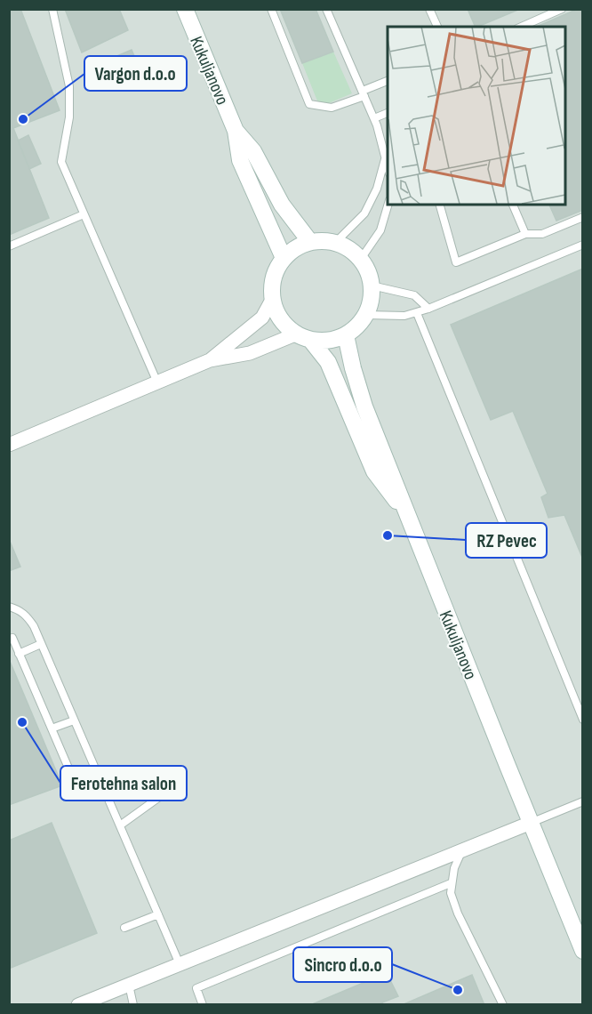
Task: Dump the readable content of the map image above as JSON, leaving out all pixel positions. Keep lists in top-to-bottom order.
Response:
{
  "streets": {
    "main road": ["Kukuljanovo"]
  },
  "places": [
    "Vargon d.o.o",
    "RZ Pevec",
    "Ferotehna salon",
    "Sincro d.o.o"
  ]
}
